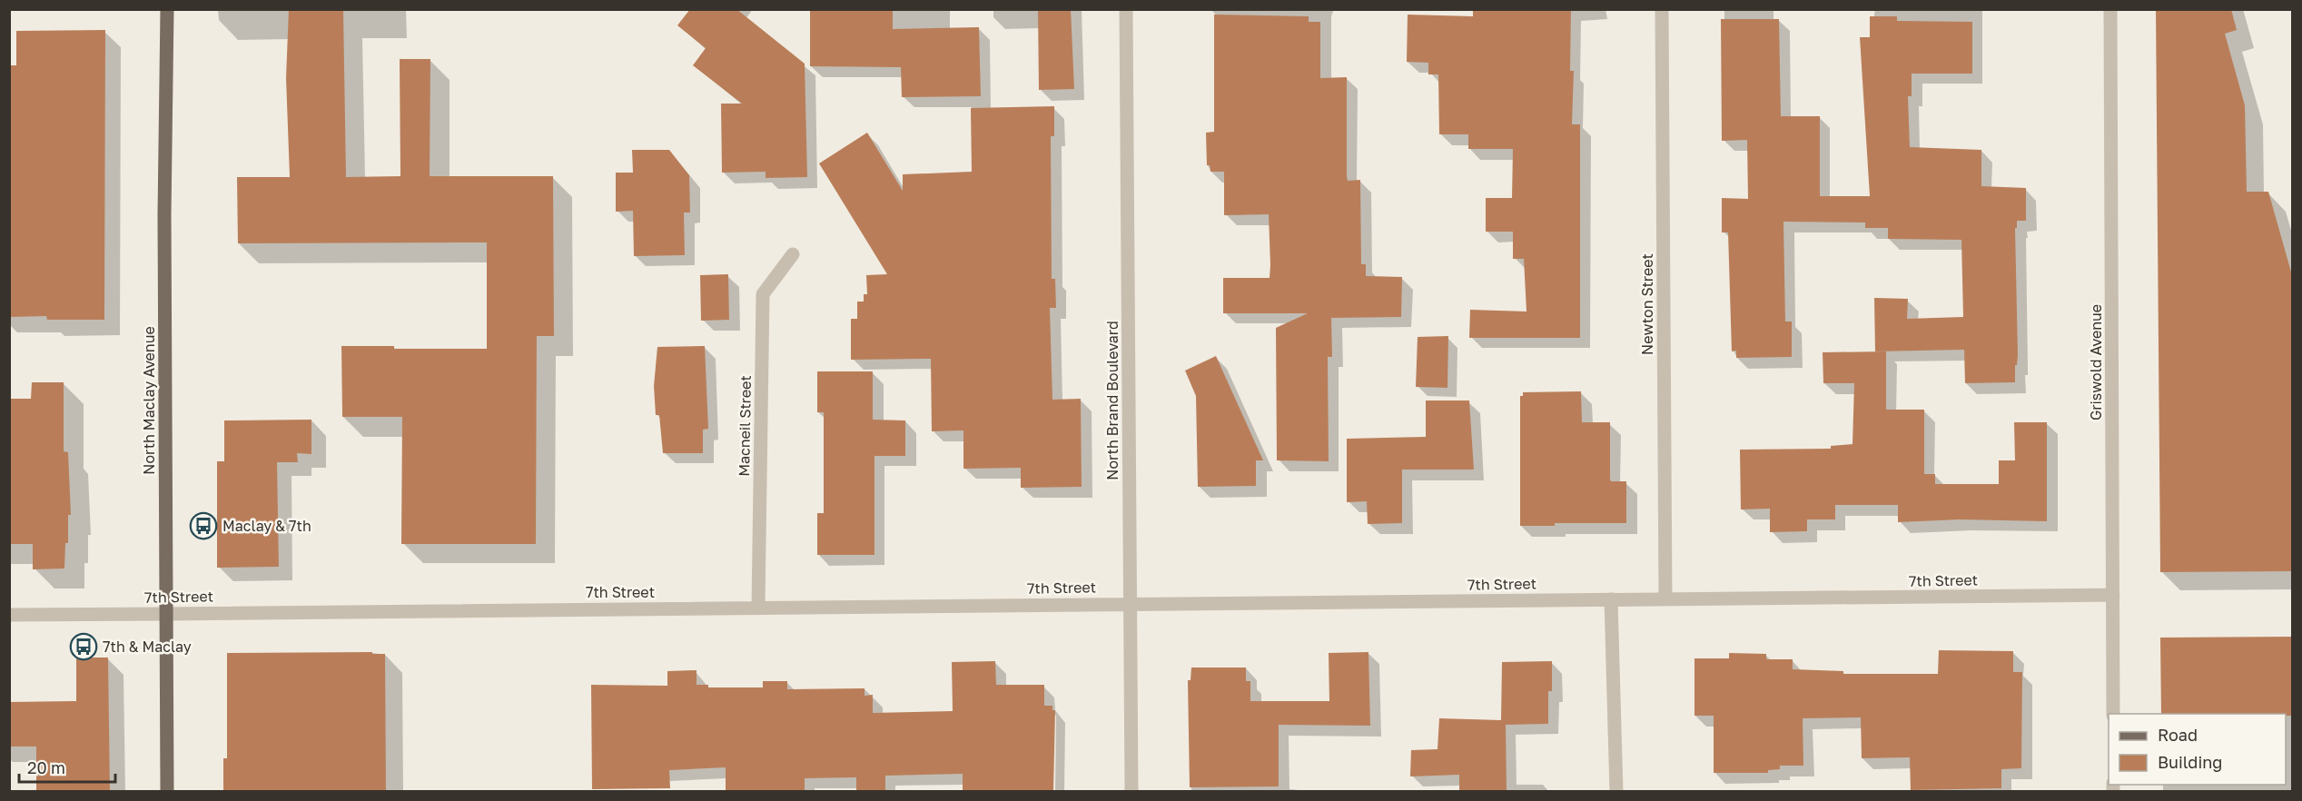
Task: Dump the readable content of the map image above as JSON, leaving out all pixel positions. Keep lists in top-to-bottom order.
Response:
{
  "streets": {
    "main road": ["North Maclay Avenue"],
    "street": [
      "Newton Street",
      "Griswold Avenue",
      "North Brand Boulevard",
      "Macneil Street",
      "7th Street"
    ]
  },
  "crossings": [
    ["Newton Street", "7th Street"],
    ["Griswold Avenue", "7th Street"],
    ["North Maclay Avenue", "7th Street"],
    ["North Brand Boulevard", "7th Street"],
    ["Macneil Street", "7th Street"]
  ],
  "places": {
    "bus stop": ["Maclay & 7th", "7th & Maclay"]
  },
  "legend": ["Road", "Building"],
  "scale_bar": "20 m"
}
